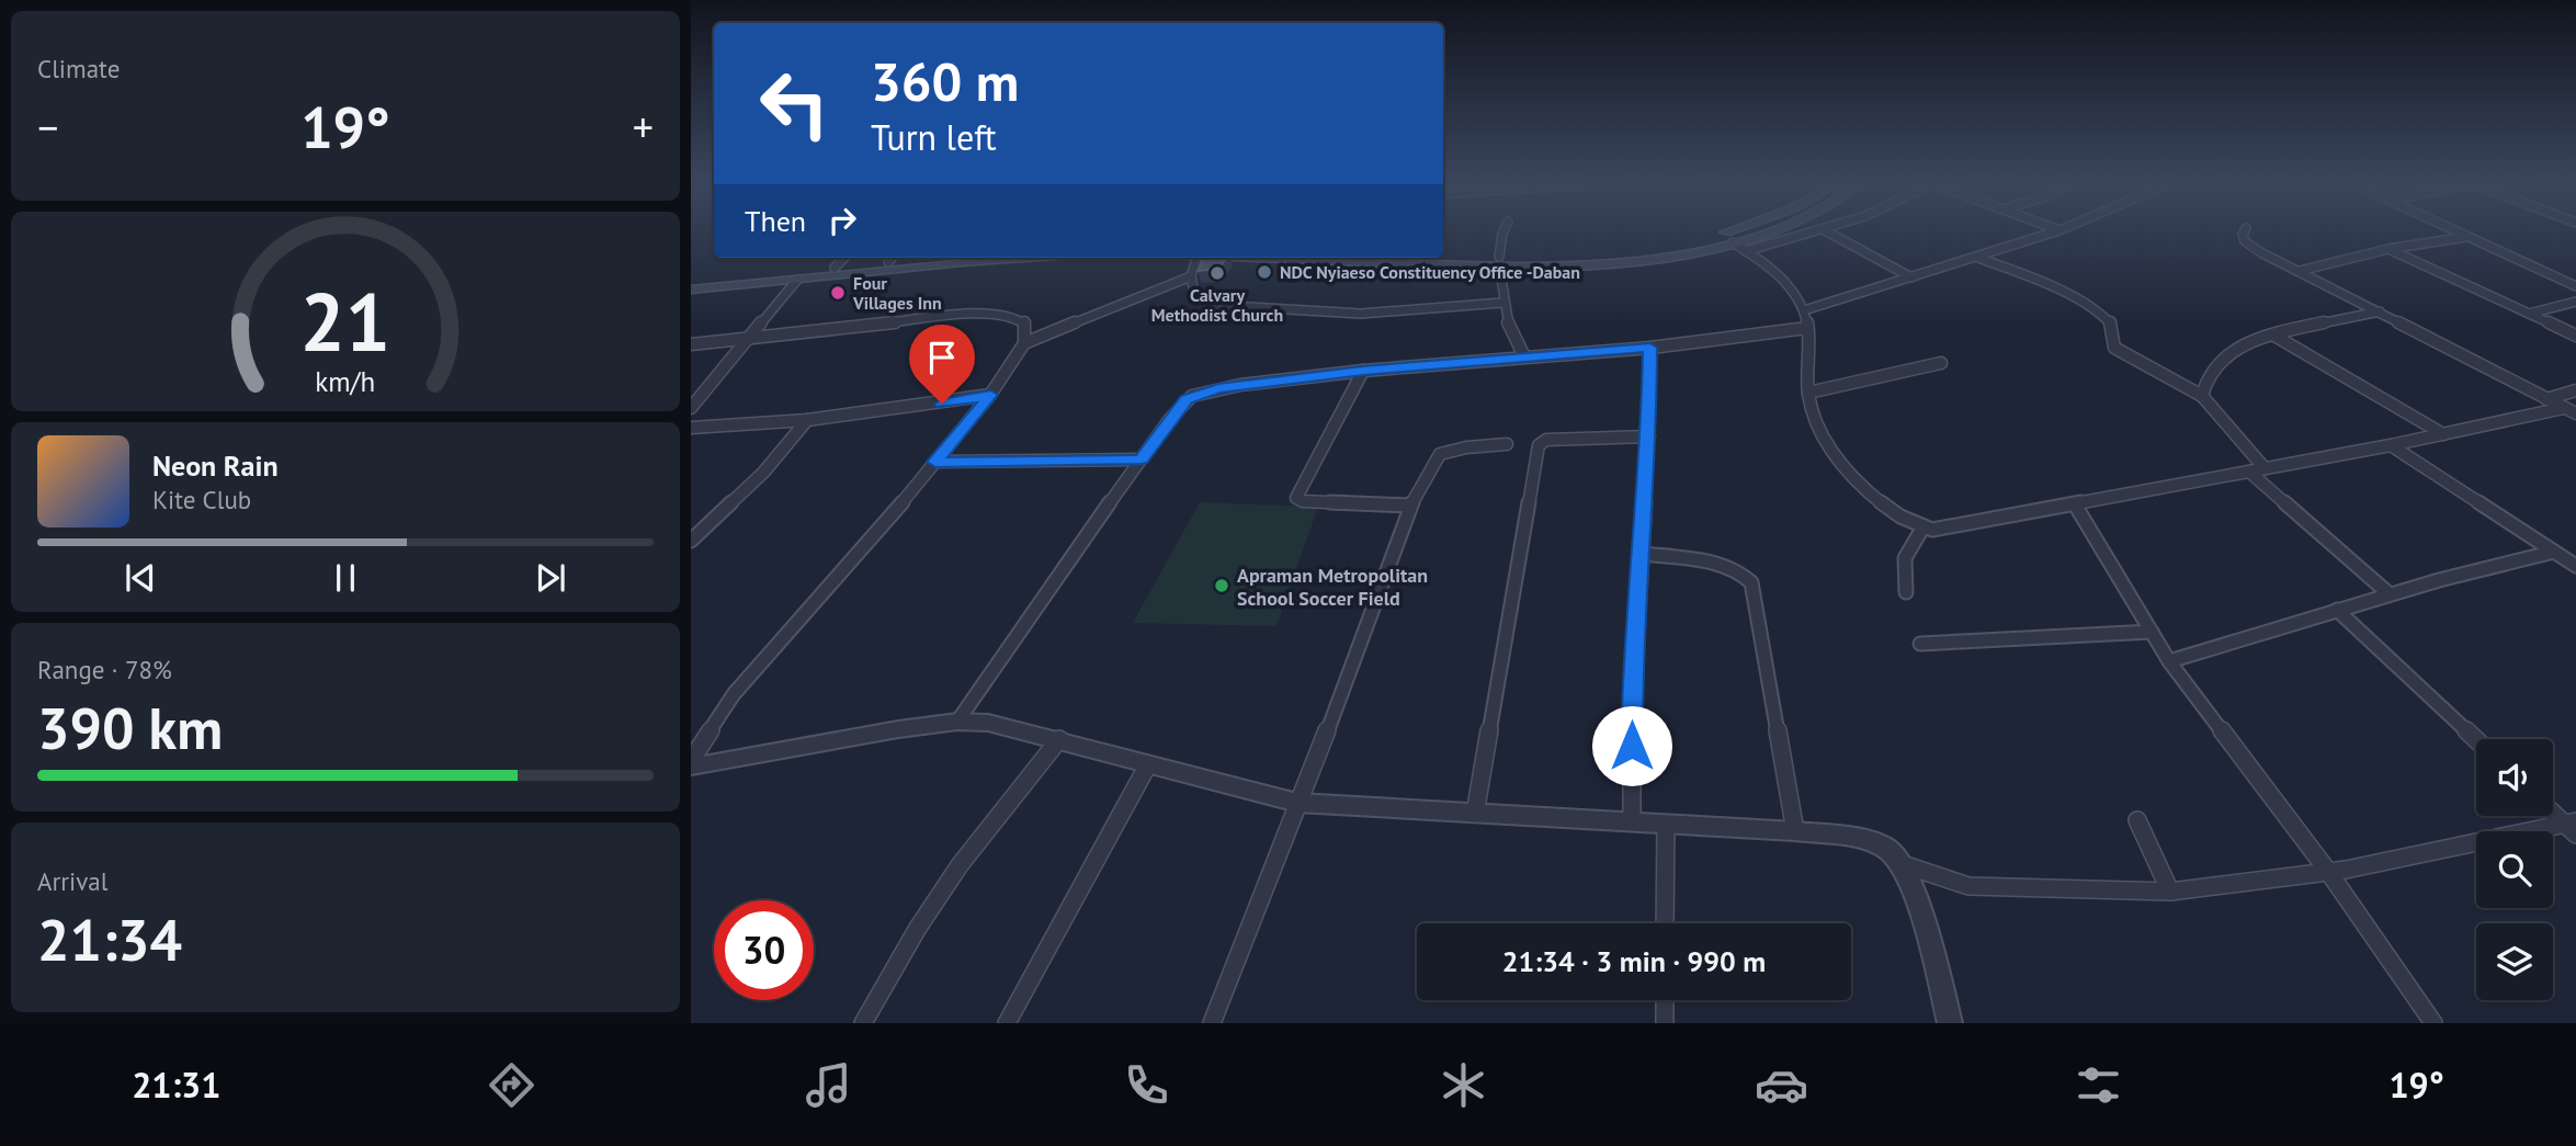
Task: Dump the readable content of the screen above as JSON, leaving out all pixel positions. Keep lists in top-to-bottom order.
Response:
{
  "places": [
    "NDC Nyiaeso Constituency Office -Daban",
    "Calvary Methodist Church",
    "Four Villages Inn",
    "Apraman Metropolitan School Soccer Field"
  ],
  "page": {
    "tile": [
      "Climate",
      ["Range · 78%", "390 km"],
      ["Arrival", "21:34"]
    ],
    "turn": ["360 m", "Turn left"],
    "heat": ["−", "19°", "+"],
    "then": "Then",
    "song": ["Neon Rain", "Kite Club"],
    "limit": "30",
    "trip": "21:34 · 3 min · 990 m",
    "tabs": ["21:31", "19°"],
    "gauge": ["21", "km/h"]
  }
}
